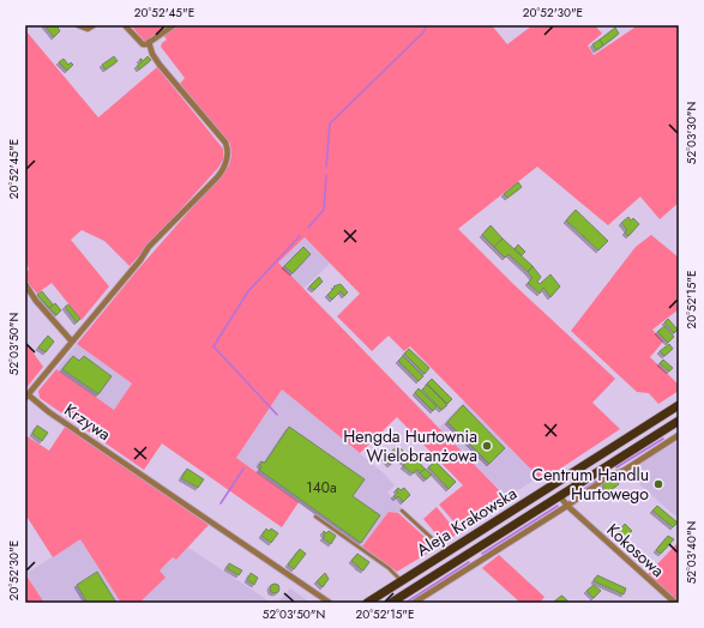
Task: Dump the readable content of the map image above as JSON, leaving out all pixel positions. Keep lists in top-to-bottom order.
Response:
{
  "streets": {
    "main road": ["Aleja Krakowska"],
    "street": ["Krzywa", "Kokosowa"]
  },
  "crossings": [
    ["Aleja Krakowska", "Kokosowa"]
  ],
  "places": ["Hengda Hurtownia Wielobranżowa", "Centrum Handlu Hurtowego"],
  "house_numbers": ["140a"],
  "coordinates": [
    "20°52'45\"E",
    "20°52'30\"E",
    "52°03'30\"N",
    "20°52'15\"E",
    "52°03'50\"N",
    "52°03'40\"N"
  ]
}
